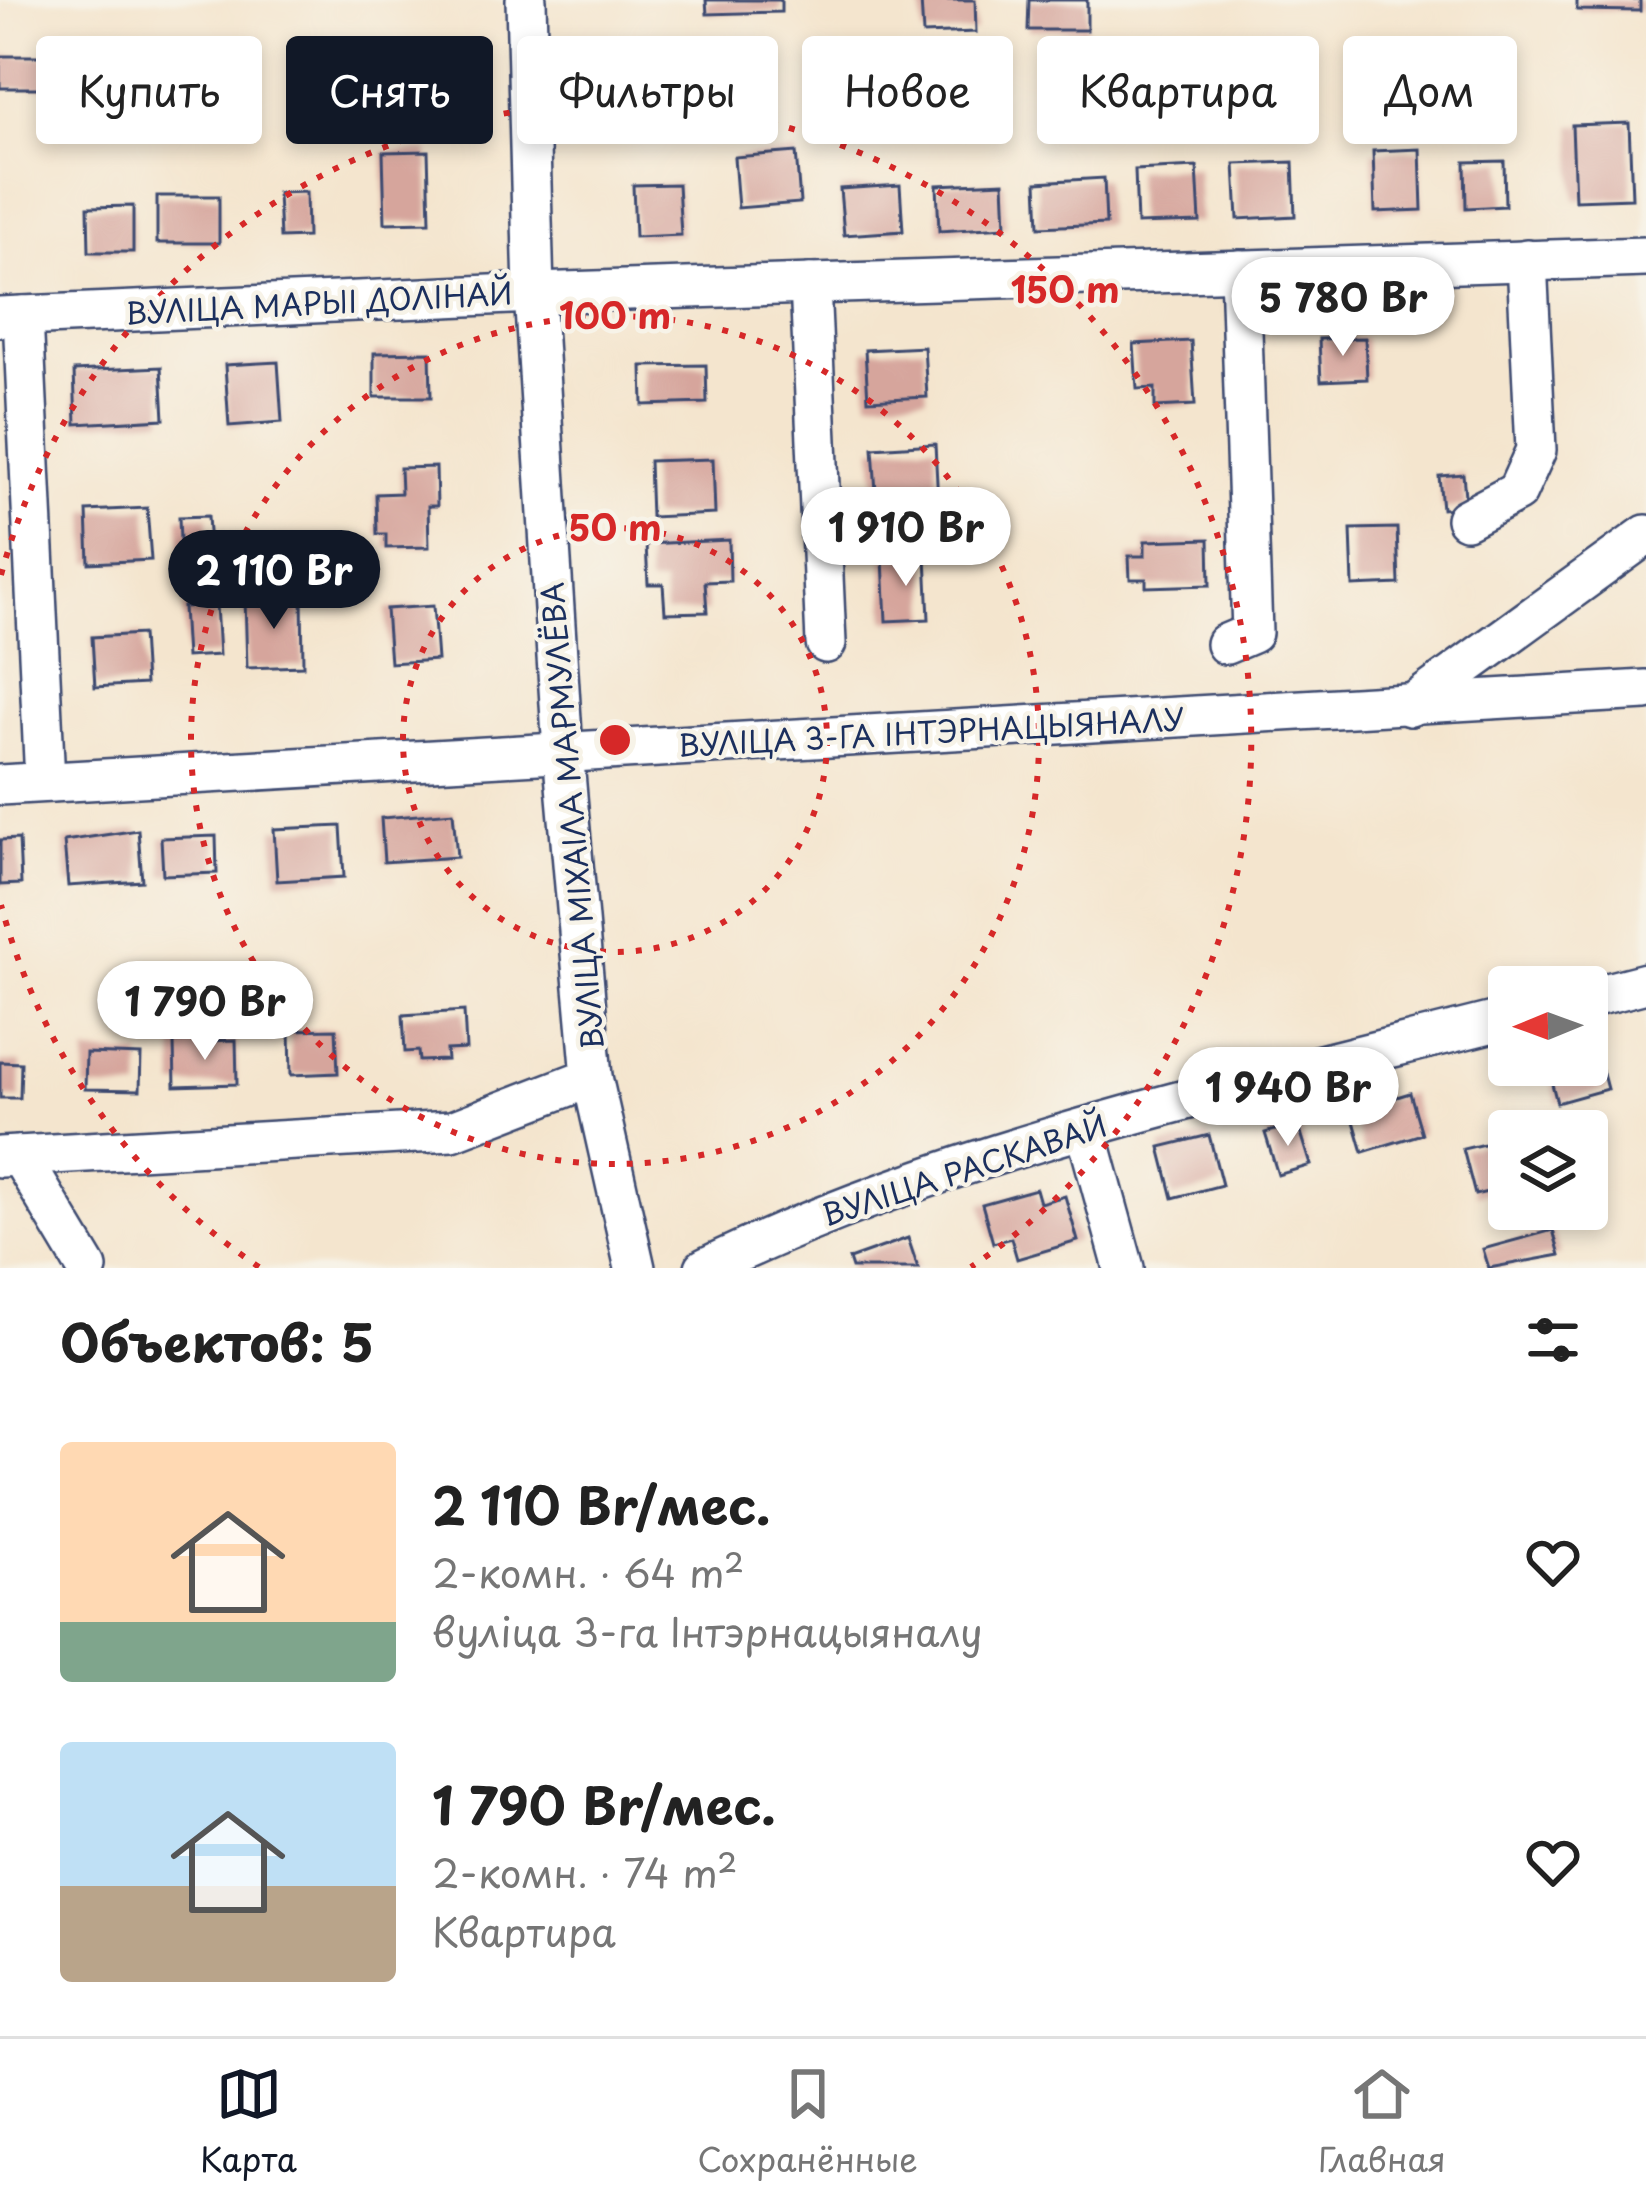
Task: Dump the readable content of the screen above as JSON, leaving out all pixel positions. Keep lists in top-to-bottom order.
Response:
{
  "streets": {
    "street": [
      "ВУЛІЦА МАРЫІ ДОЛІНАЙ",
      "ВУЛІЦА 3-ГА ІНТЭРНАЦЫЯНАЛУ",
      "ВУЛІЦА МІХАІЛА МАРМУЛЁВА",
      "ВУЛІЦА РАСКАВАЙ"
    ]
  },
  "crossings": [
    ["ВУЛІЦА МАРЫІ ДОЛІНАЙ", "ВУЛІЦА МІХАІЛА МАРМУЛЁВА"],
    ["ВУЛІЦА 3-ГА ІНТЭРНАЦЫЯНАЛУ", "ВУЛІЦА МІХАІЛА МАРМУЛЁВА"]
  ],
  "north": "left",
  "page": {
    "chip": [
      "Купить",
      "Снять",
      "Фильтры",
      "Новое",
      "Квартира",
      "Дом"
    ],
    "price": [
      "5 780 Br",
      "1 910 Br",
      "2 110 Br",
      "1 790 Br",
      "1 940 Br"
    ],
    "heading": "Объектов: 5",
    "list": [
      {
        "name": "2 110 Br/мес.",
        "note": "2-комн. · 64 m² · вуліца 3-га Інтэрнацыяналу"
      },
      {
        "name": "1 790 Br/мес.",
        "note": "2-комн. · 74 m² · Квартира"
      }
    ],
    "tabs": ["Карта", "Сохранённые", "Главная"]
  },
  "rings": ["150 m", "100 m", "50 m"]
}
